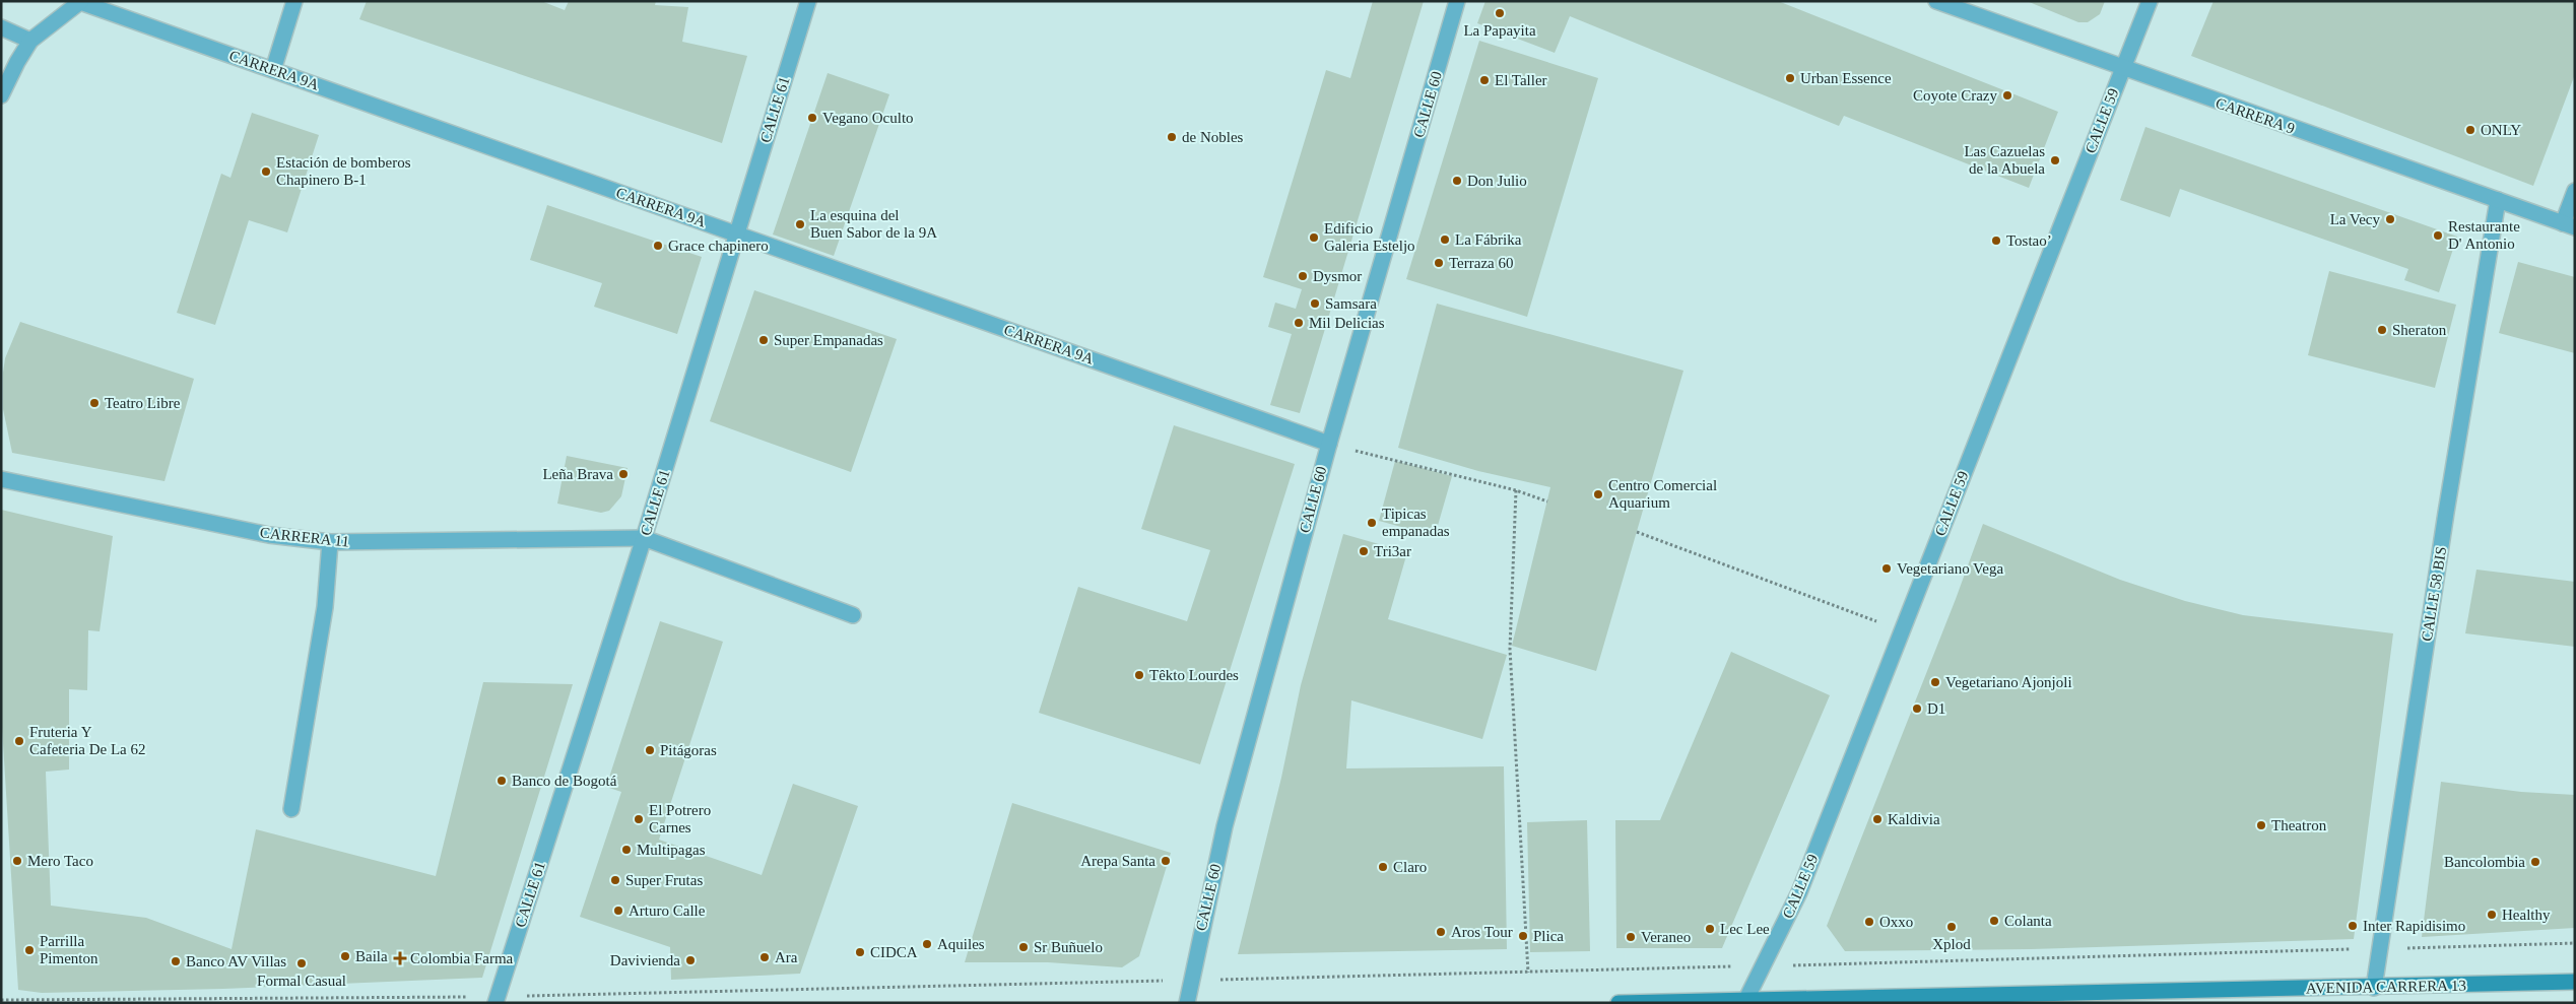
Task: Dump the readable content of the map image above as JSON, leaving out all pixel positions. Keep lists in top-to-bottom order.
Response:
{
  "streets": {
    "main road": ["AVENIDA CARRERA 13"],
    "street": [
      "CARRERA 9A",
      "CALLE 60",
      "CALLE 61",
      "CARRERA 9",
      "CALLE 59",
      "CARRERA 11",
      "CALLE 58 BIS"
    ]
  },
  "crossings": [
    ["CARRERA 9A", "CALLE 60"],
    ["CARRERA 9A", "CALLE 61"],
    ["CALLE 61", "CARRERA 11"],
    ["CARRERA 9", "CALLE 59"],
    ["CARRERA 9", "CALLE 58 BIS"],
    ["CALLE 59", "AVENIDA CARRERA 13"],
    ["CALLE 58 BIS", "AVENIDA CARRERA 13"]
  ],
  "places": {
    "other": [
      "La Papayita",
      "Urban Essence",
      "El Taller",
      "Coyote Crazy",
      "Vegano Oculto",
      "ONLY",
      "de Nobles",
      "Las Cazuelas de la Abuela",
      "Estación de bomberos Chapinero B-1",
      "Don Julio",
      "La Vecy",
      "La esquina del Buen Sabor de la 9A",
      "Restaurante D' Antonio",
      "Edificio Galeria Esteljo",
      "La Fábrika",
      "Tostao’",
      "Grace chapinero",
      "Terraza 60",
      "Dysmor",
      "Samsara",
      "Mil Delicias",
      "Sheraton",
      "Super Empanadas",
      "Teatro Libre",
      "Leña Brava",
      "Centro Comercial Aquarium",
      "Tipicas empanadas",
      "Tri3ar",
      "Vegetariano Vega",
      "Têkto Lourdes",
      "Vegetariano Ajonjoli",
      "D1",
      "Fruteria Y Cafeteria De La 62",
      "Pitágoras",
      "Banco de Bogotá",
      "El Potrero Carnes",
      "Kaldivia",
      "Theatron",
      "Multipagas",
      "Mero Taco",
      "Arepa Santa",
      "Bancolombia",
      "Claro",
      "Super Frutas",
      "Arturo Calle",
      "Healthy",
      "Colanta",
      "Oxxo",
      "Inter Rapidisimo",
      "Xplod",
      "Lec Lee",
      "Aros Tour",
      "Plica",
      "Veraneo",
      "Aquiles",
      "Sr Buñuelo",
      "Parrilla Pimenton",
      "CIDCA",
      "Baila",
      "Ara",
      "Davivienda",
      "Banco AV Villas",
      "Formal Casual"
    ],
    "health": ["Colombia Farma"]
  }
}
